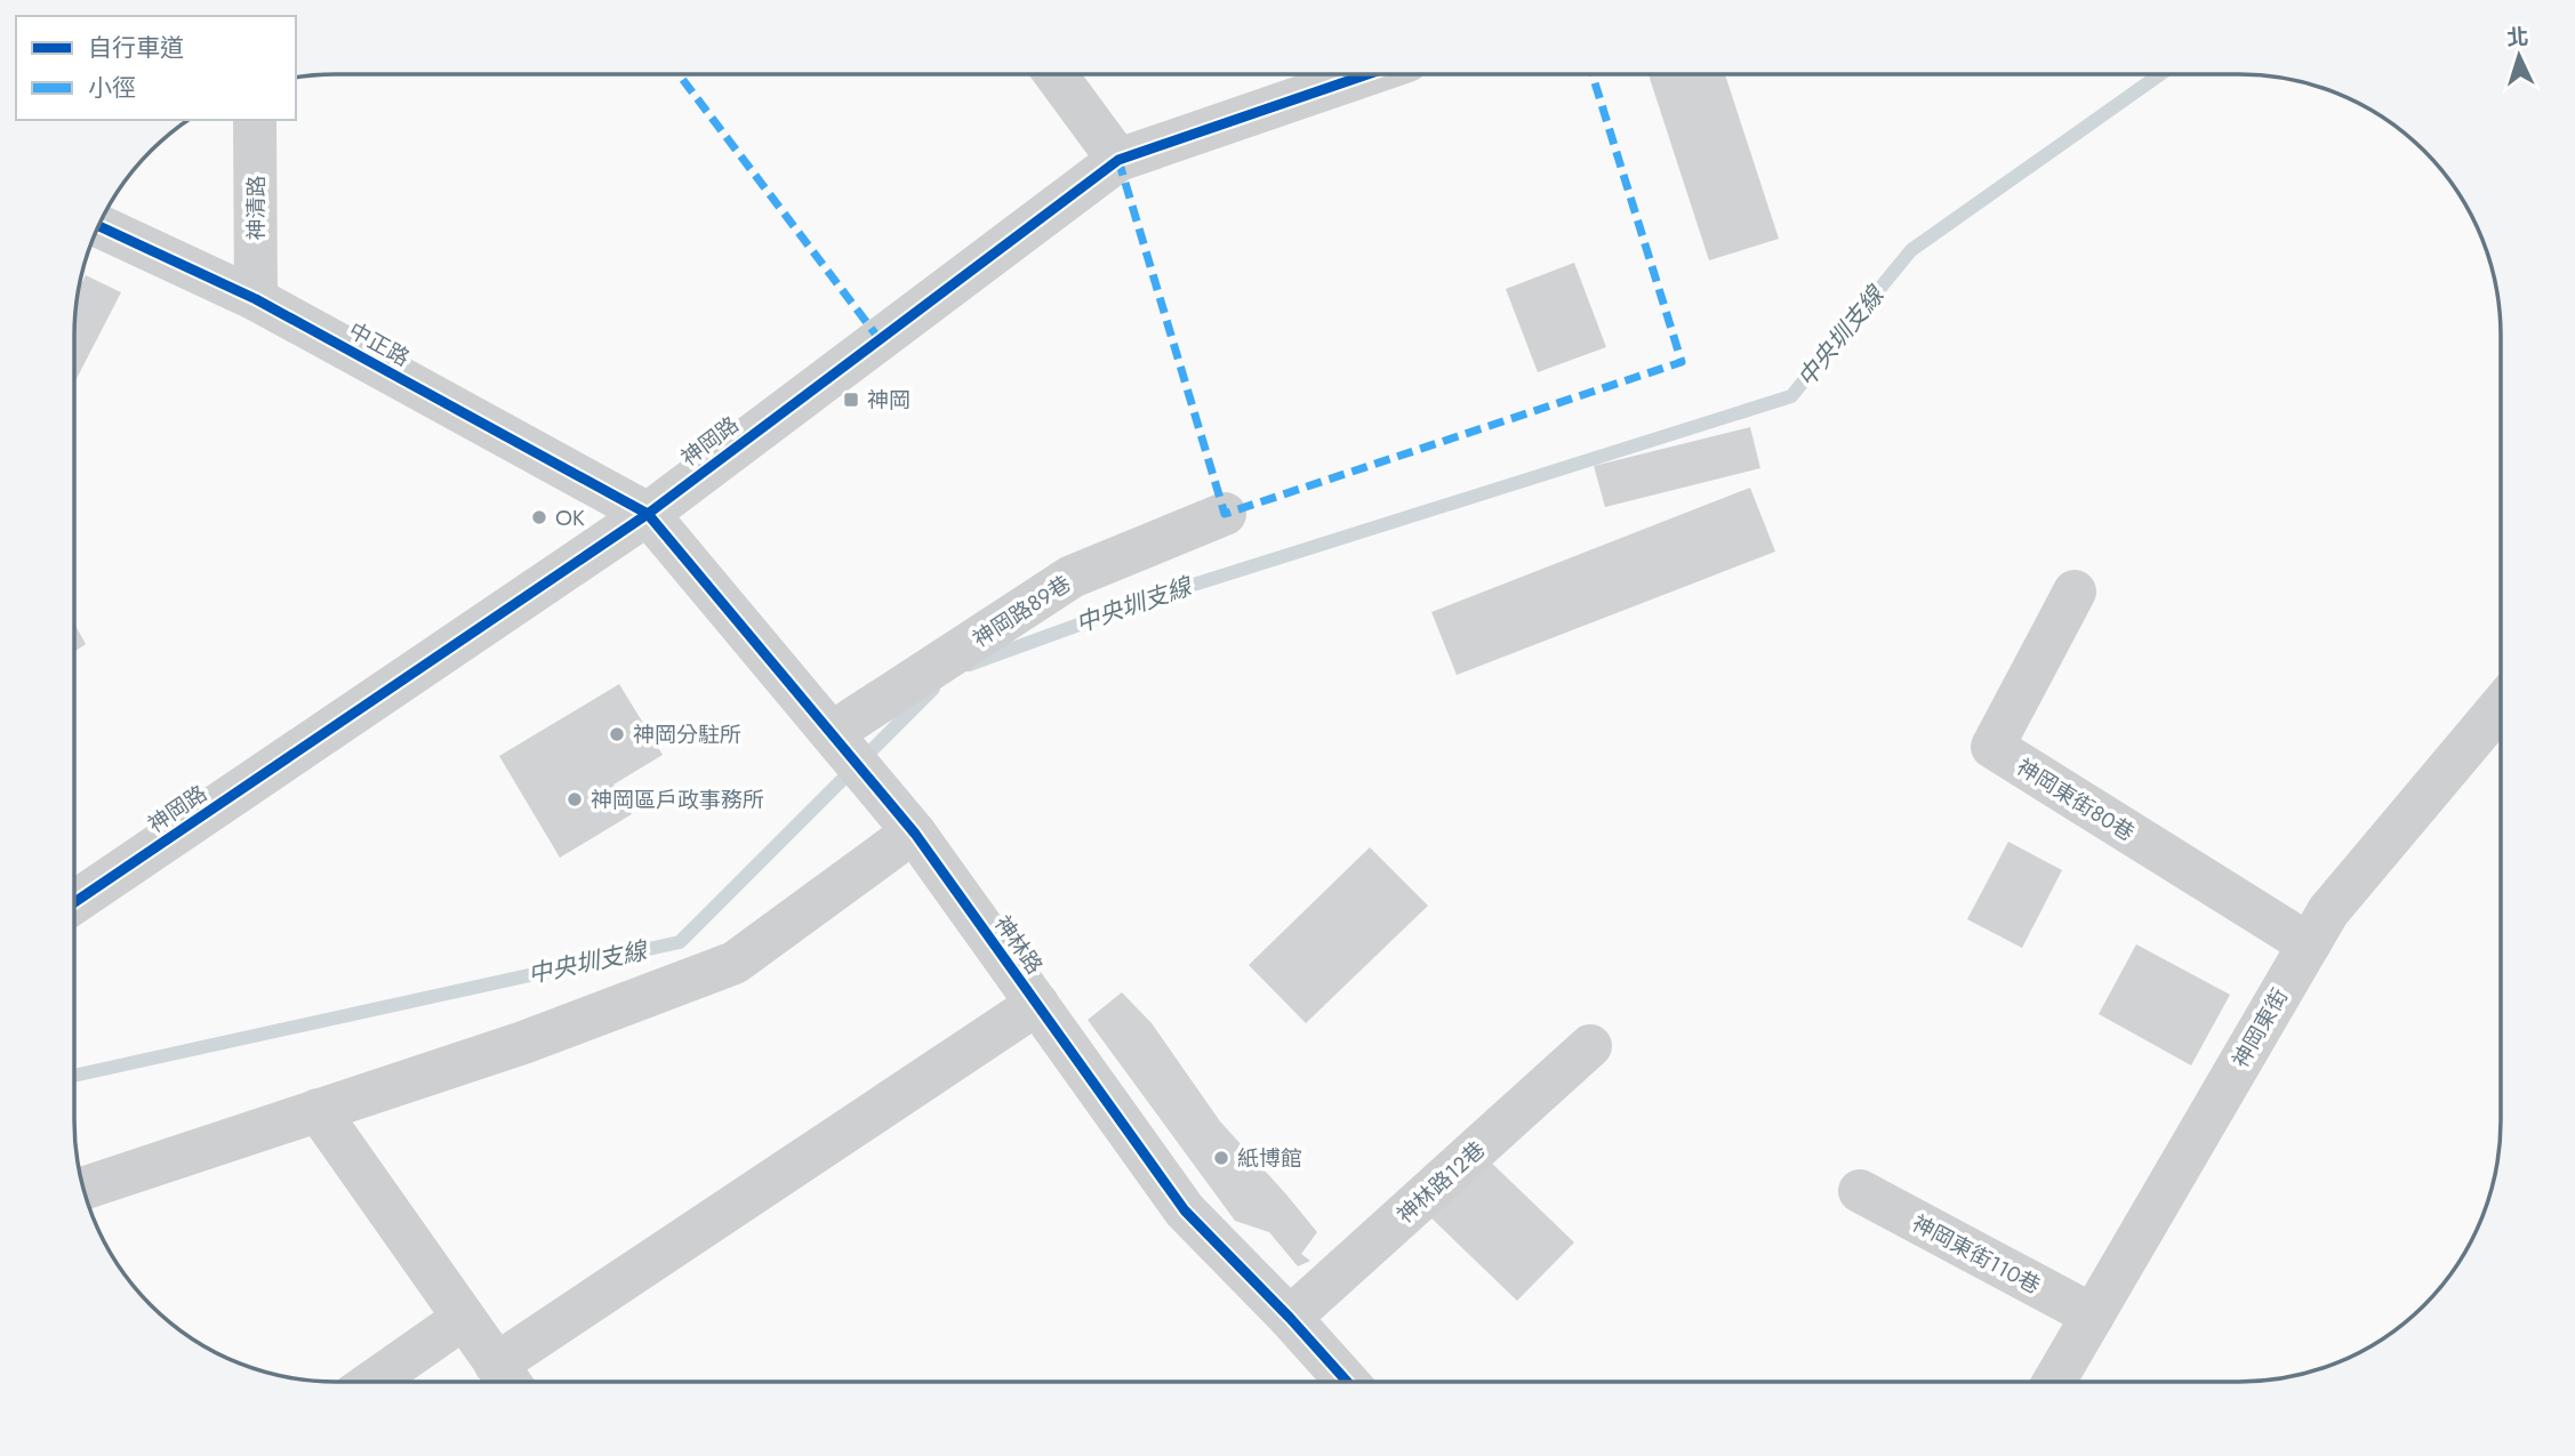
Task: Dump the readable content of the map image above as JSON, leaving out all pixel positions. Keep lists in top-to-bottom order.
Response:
{
  "streets": {
    "street": [
      "神清路",
      "中正路",
      "神岡路",
      "神岡路89巷",
      "神岡東街80巷",
      "神林路",
      "神岡東街",
      "神林路12巷",
      "神岡東街110巷"
    ]
  },
  "crossings": [
    ["神清路", "中正路"],
    ["中正路", "神岡路"],
    ["中正路", "神林路"],
    ["神岡路", "神林路"],
    ["神岡路89巷", "神林路"],
    ["神岡東街80巷", "神岡東街"],
    ["神林路", "神林路12巷"],
    ["神岡東街", "神岡東街110巷"]
  ],
  "water": ["中央圳支線"],
  "places": {
    "transit": ["神岡"],
    "other": [
      "OK",
      "神岡分駐所",
      "神岡區戶政事務所",
      "紙博館"
    ]
  },
  "legend": ["自行車道", "小徑"],
  "north": "top"
}
